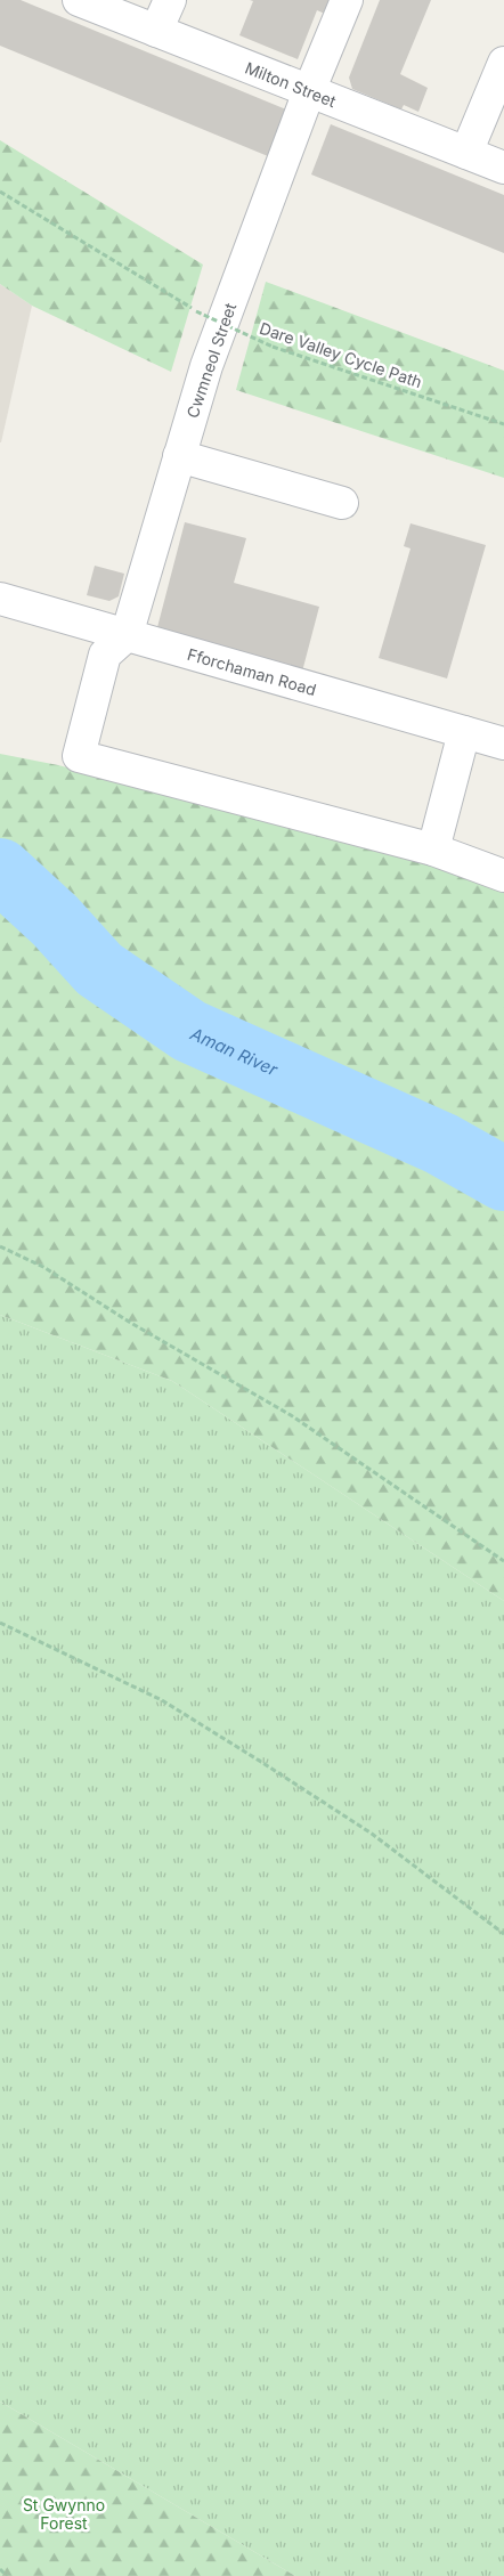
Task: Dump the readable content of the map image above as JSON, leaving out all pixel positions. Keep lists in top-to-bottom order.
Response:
{
  "streets": {
    "street": ["Milton Street", "Cwmneol Street", "Fforchaman Road"],
    "path": ["Dare Valley Cycle Path"]
  },
  "crossings": [
    ["Milton Street", "Cwmneol Street"],
    ["Cwmneol Street", "Fforchaman Road"]
  ],
  "water": ["Aman River"],
  "parks": ["St Gwynno Forest"]
}
